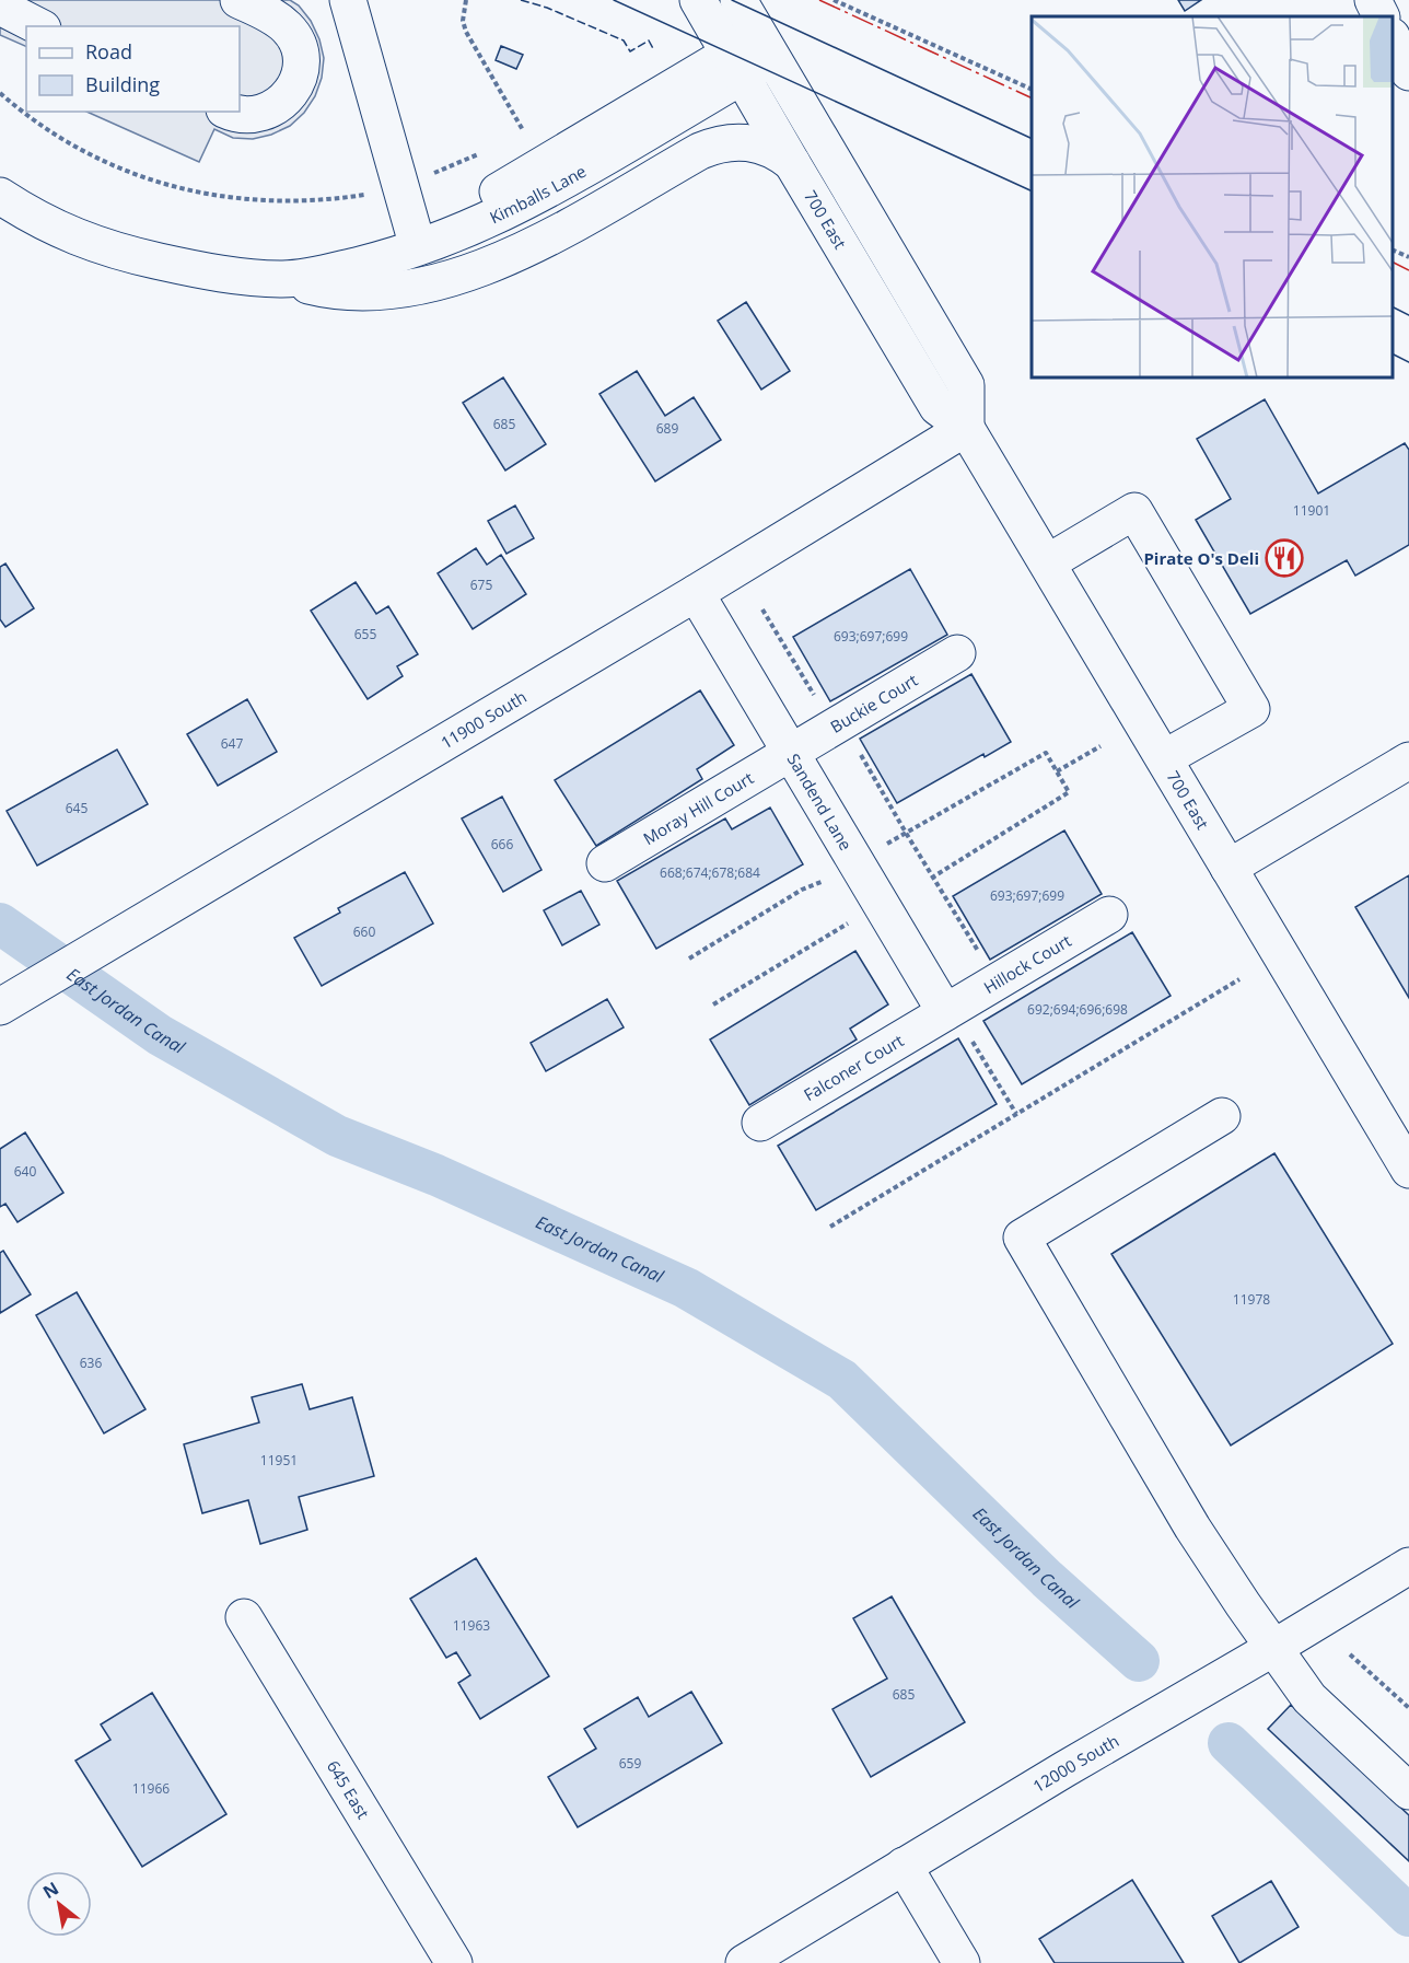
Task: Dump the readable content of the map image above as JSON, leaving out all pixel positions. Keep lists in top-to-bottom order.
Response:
{
  "streets": {
    "street": [
      "Kimballs Lane",
      "700 East",
      "Buckie Court",
      "11900 South",
      "Sandend Lane",
      "Moray Hill Court",
      "Hillock Court",
      "Falconer Court",
      "12000 South",
      "645 East"
    ]
  },
  "crossings": [
    ["Kimballs Lane", "700 East"],
    ["700 East", "11900 South"],
    ["Buckie Court", "Sandend Lane"],
    ["Buckie Court", "Moray Hill Court"],
    ["11900 South", "Sandend Lane"],
    ["Sandend Lane", "Moray Hill Court"],
    ["Sandend Lane", "Hillock Court"],
    ["Sandend Lane", "Falconer Court"],
    ["Hillock Court", "Falconer Court"]
  ],
  "water": ["East Jordan Canal"],
  "places": {
    "restaurant": ["Pirate O's Deli"]
  },
  "house_numbers": [
    "685",
    "689",
    "11901",
    "675",
    "655",
    "693;697;699",
    "647",
    "645",
    "666",
    "668;674;678;684",
    "693;697;699",
    "660",
    "692;694;696;698",
    "640",
    "11978",
    "636",
    "11951",
    "11963",
    "685",
    "659",
    "11966"
  ],
  "legend": ["Road", "Building"],
  "north": "top left"
}
